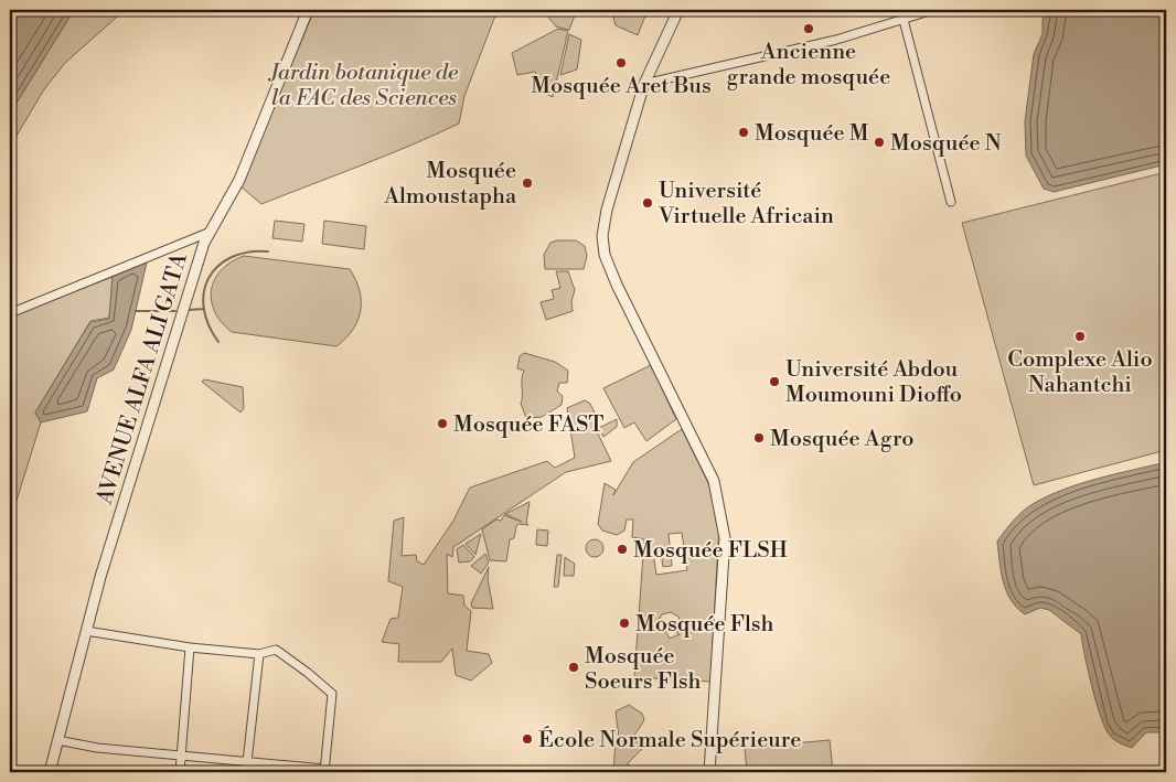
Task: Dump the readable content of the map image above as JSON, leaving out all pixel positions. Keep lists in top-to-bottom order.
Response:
{
  "streets": {
    "street": ["AVENUE ALFA ALI GATA"]
  },
  "parks": ["Jardin botanique de la FAC des Sciences"],
  "places": [
    "Ancienne grande mosquée",
    "Mosquée Aret Bus",
    "Mosquée M",
    "Mosquée N",
    "Mosquée Almoustapha",
    "Université Virtuelle Africain",
    "Complexe Alio Nahantchi",
    "Université Abdou Moumouni Dioffo",
    "Mosquée FAST",
    "Mosquée Agro",
    "Mosquée FLSH",
    "Mosquée Flsh",
    "Mosquée Soeurs Flsh",
    "École Normale Supérieure"
  ]
}
